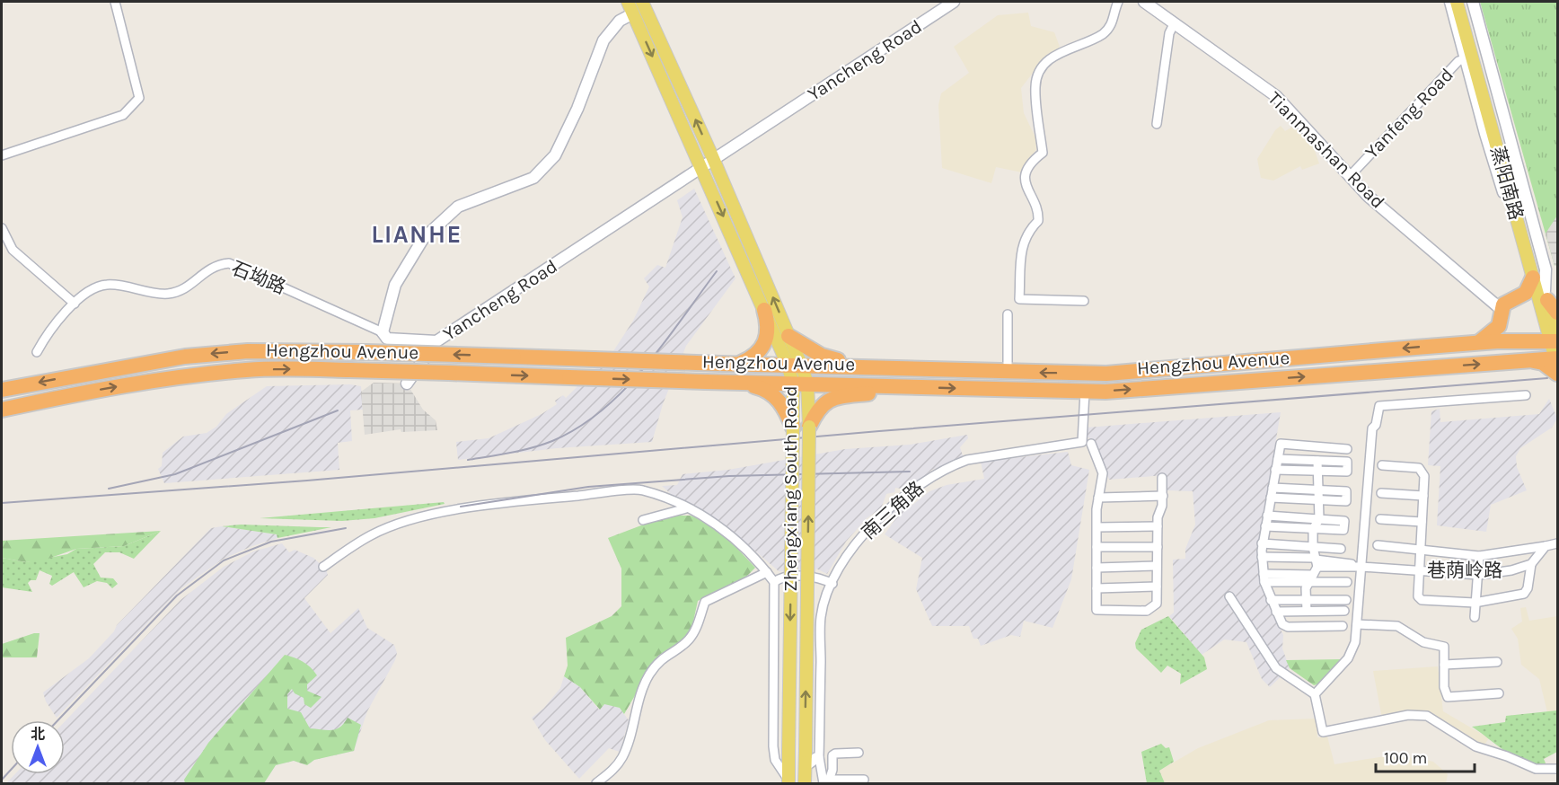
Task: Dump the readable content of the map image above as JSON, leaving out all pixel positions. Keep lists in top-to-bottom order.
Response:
{
  "streets": {
    "highway": ["Hengzhou Avenue"],
    "main road": ["蒸阳南路", "Zhengxiang South Road"],
    "street": [
      "Yancheng Road",
      "Yanfeng Road",
      "Tianmashan Road",
      "石坳路",
      "南三角路",
      "巷荫岭路"
    ]
  },
  "crossings": [
    ["Yancheng Road", "石坳路"],
    ["Yancheng Road", "Zhengxiang South Road"],
    ["Yanfeng Road", "Tianmashan Road"],
    ["Yanfeng Road", "蒸阳南路"],
    ["蒸阳南路", "Hengzhou Avenue"],
    ["Hengzhou Avenue", "Zhengxiang South Road"],
    ["Hengzhou Avenue", "南三角路"]
  ],
  "districts": ["LIANHE"],
  "scale_bar": "100 m",
  "north": "top"
}
